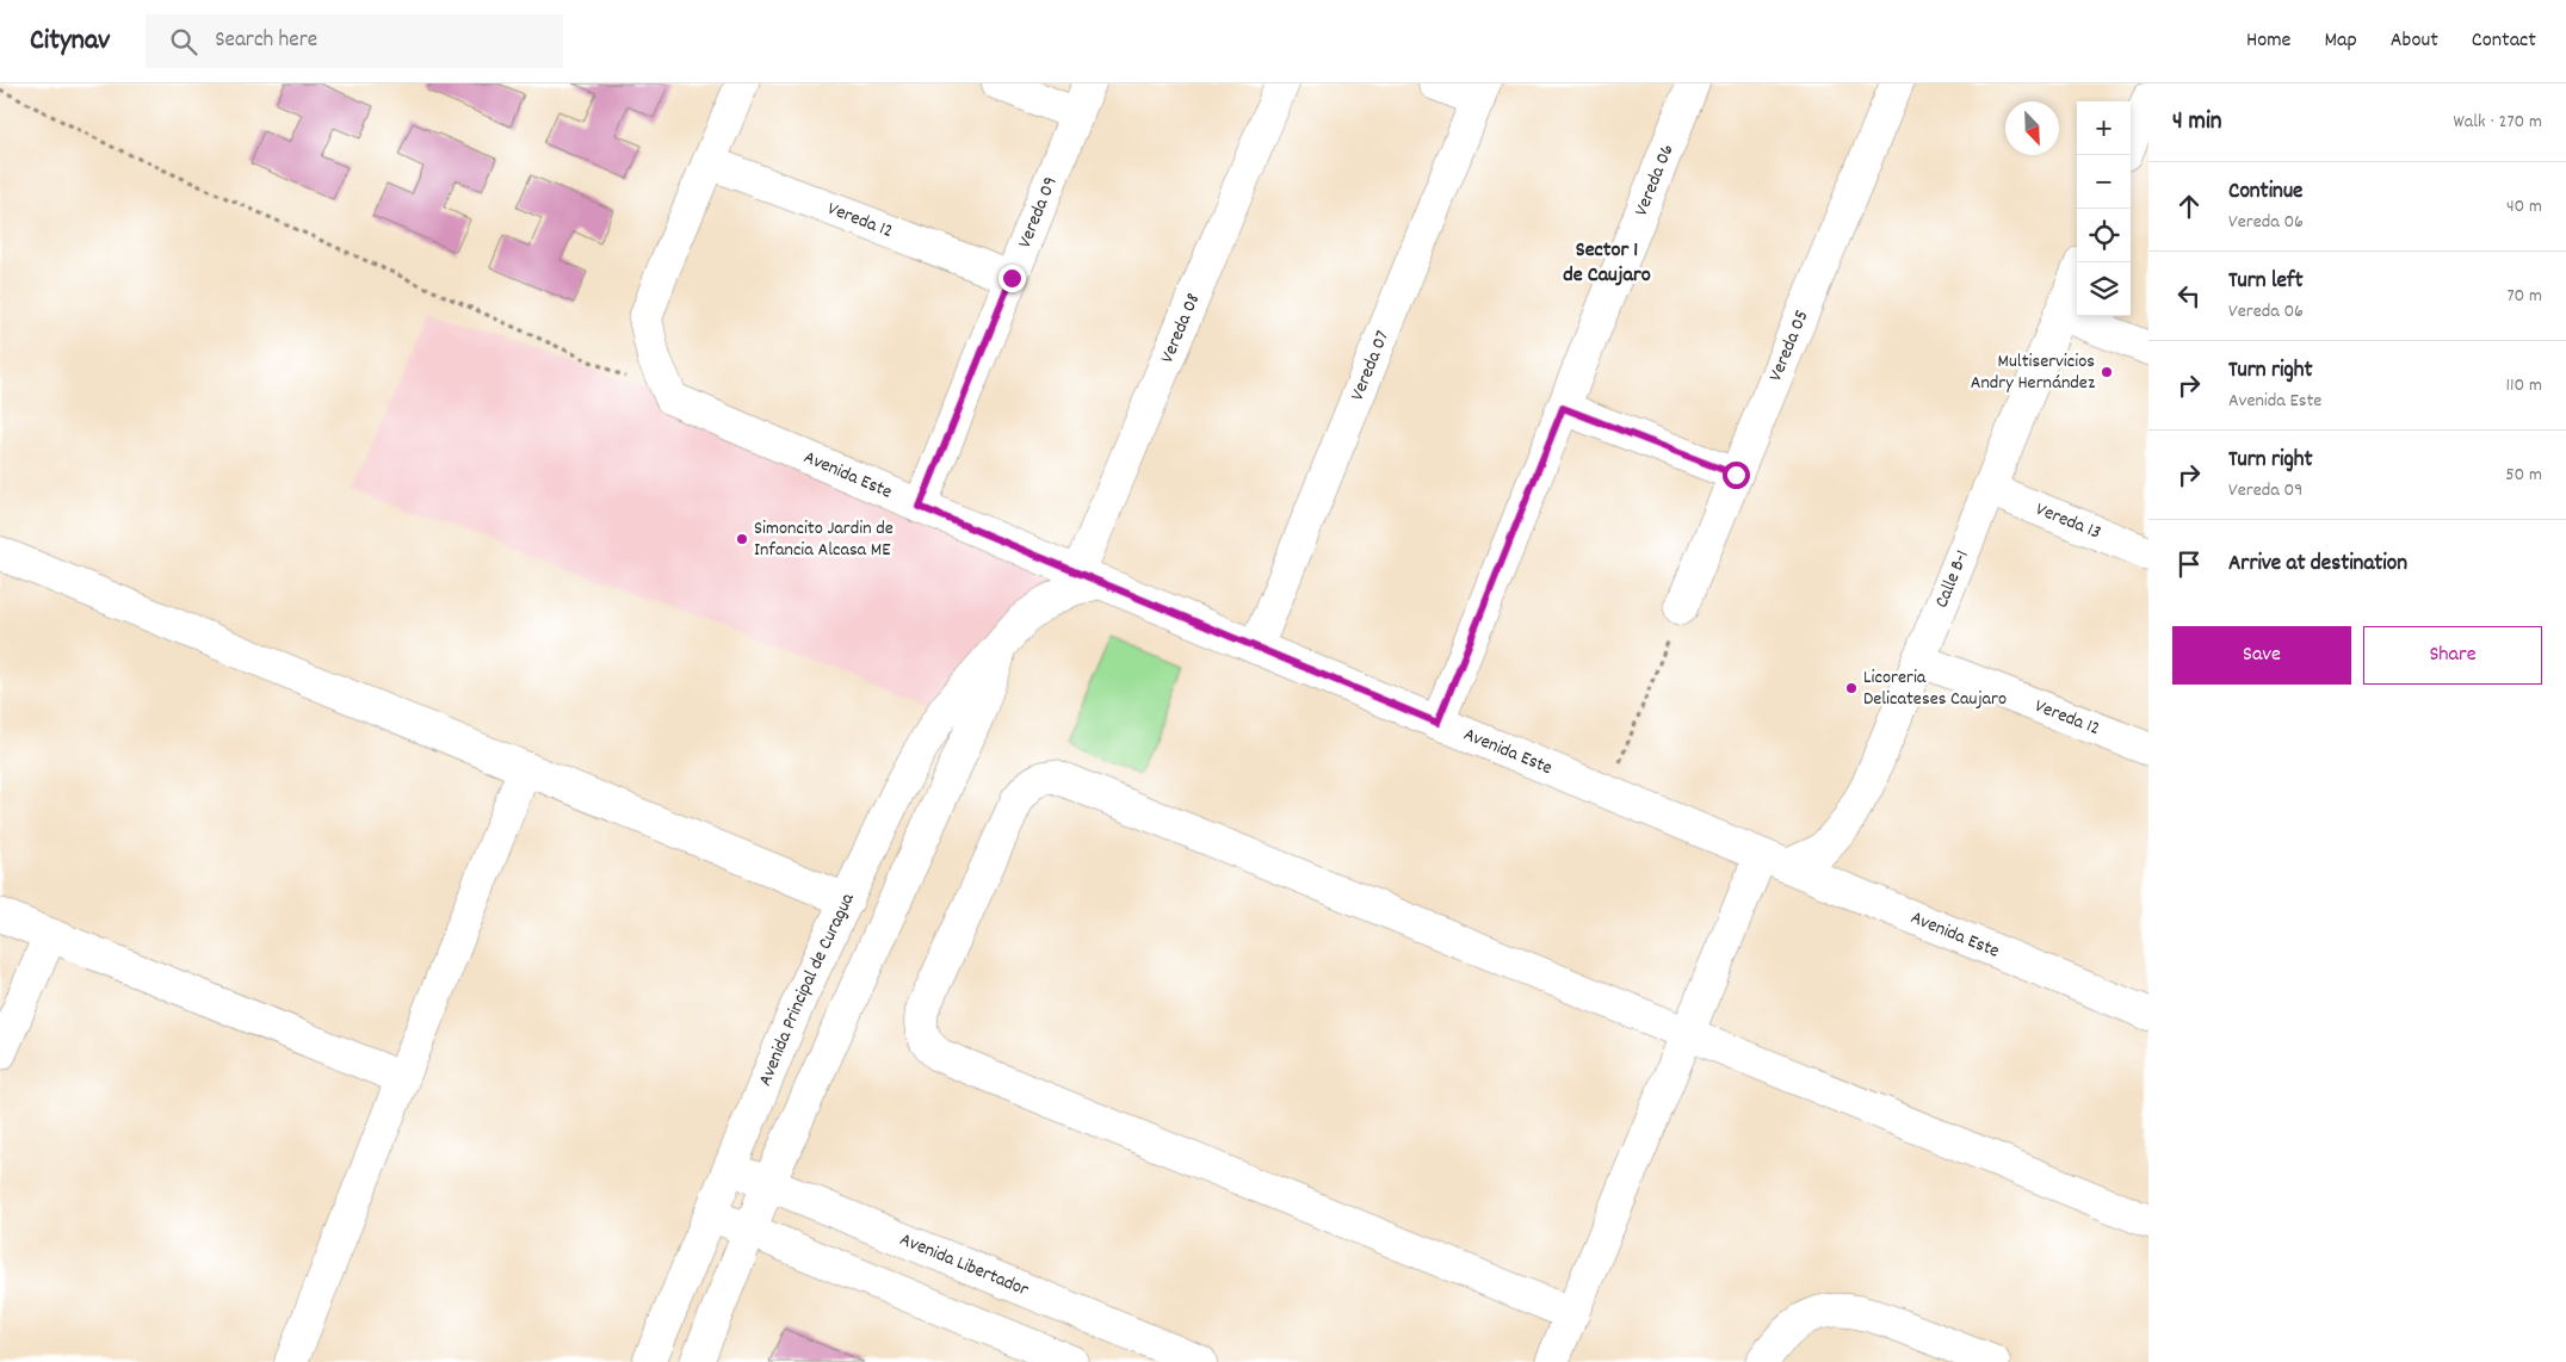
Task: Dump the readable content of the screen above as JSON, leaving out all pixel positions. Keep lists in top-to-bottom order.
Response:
{
  "streets": {
    "street": [
      "Vereda 06",
      "Vereda 09",
      "Vereda 12",
      "Vereda 08",
      "Vereda 05",
      "Vereda 07",
      "Avenida Este",
      "Vereda 13",
      "Calle B-1",
      "Avenida Principal de Curagua",
      "Avenida Libertador"
    ]
  },
  "crossings": [
    ["Vereda 06", "Avenida Este"],
    ["Vereda 09", "Vereda 12"],
    ["Vereda 09", "Avenida Este"],
    ["Vereda 12", "Calle B-1"],
    ["Vereda 08", "Avenida Este"],
    ["Vereda 08", "Avenida Principal de Curagua"],
    ["Vereda 07", "Avenida Este"],
    ["Avenida Este", "Calle B-1"],
    ["Avenida Este", "Avenida Principal de Curagua"],
    ["Vereda 13", "Calle B-1"],
    ["Avenida Principal de Curagua", "Avenida Libertador"]
  ],
  "districts": ["Sector 1 de Caujaro"],
  "places": ["Multiservicios Andry Hernández", "Simoncito Jardin de Infancia Alcasa ME", "Licoreria Delicateses Caujaro"],
  "north": "bottom right",
  "page": {
    "header": "Citynav",
    "search": "Search here",
    "nav": [
      "Home",
      "Map",
      "About",
      "Contact"
    ],
    "heading": ["4 min", "Walk · 270 m"],
    "map_buttons": ["+", "−"],
    "list": [
      ["Continue", "Vereda 06", "40 m"],
      ["Turn left", "Vereda 06", "70 m"],
      ["Turn right", "Avenida Este", "110 m"],
      ["Turn right", "Vereda 09", "50 m"],
      "Arrive at destination"
    ],
    "buttons": ["Save", "Share"]
  }
}
